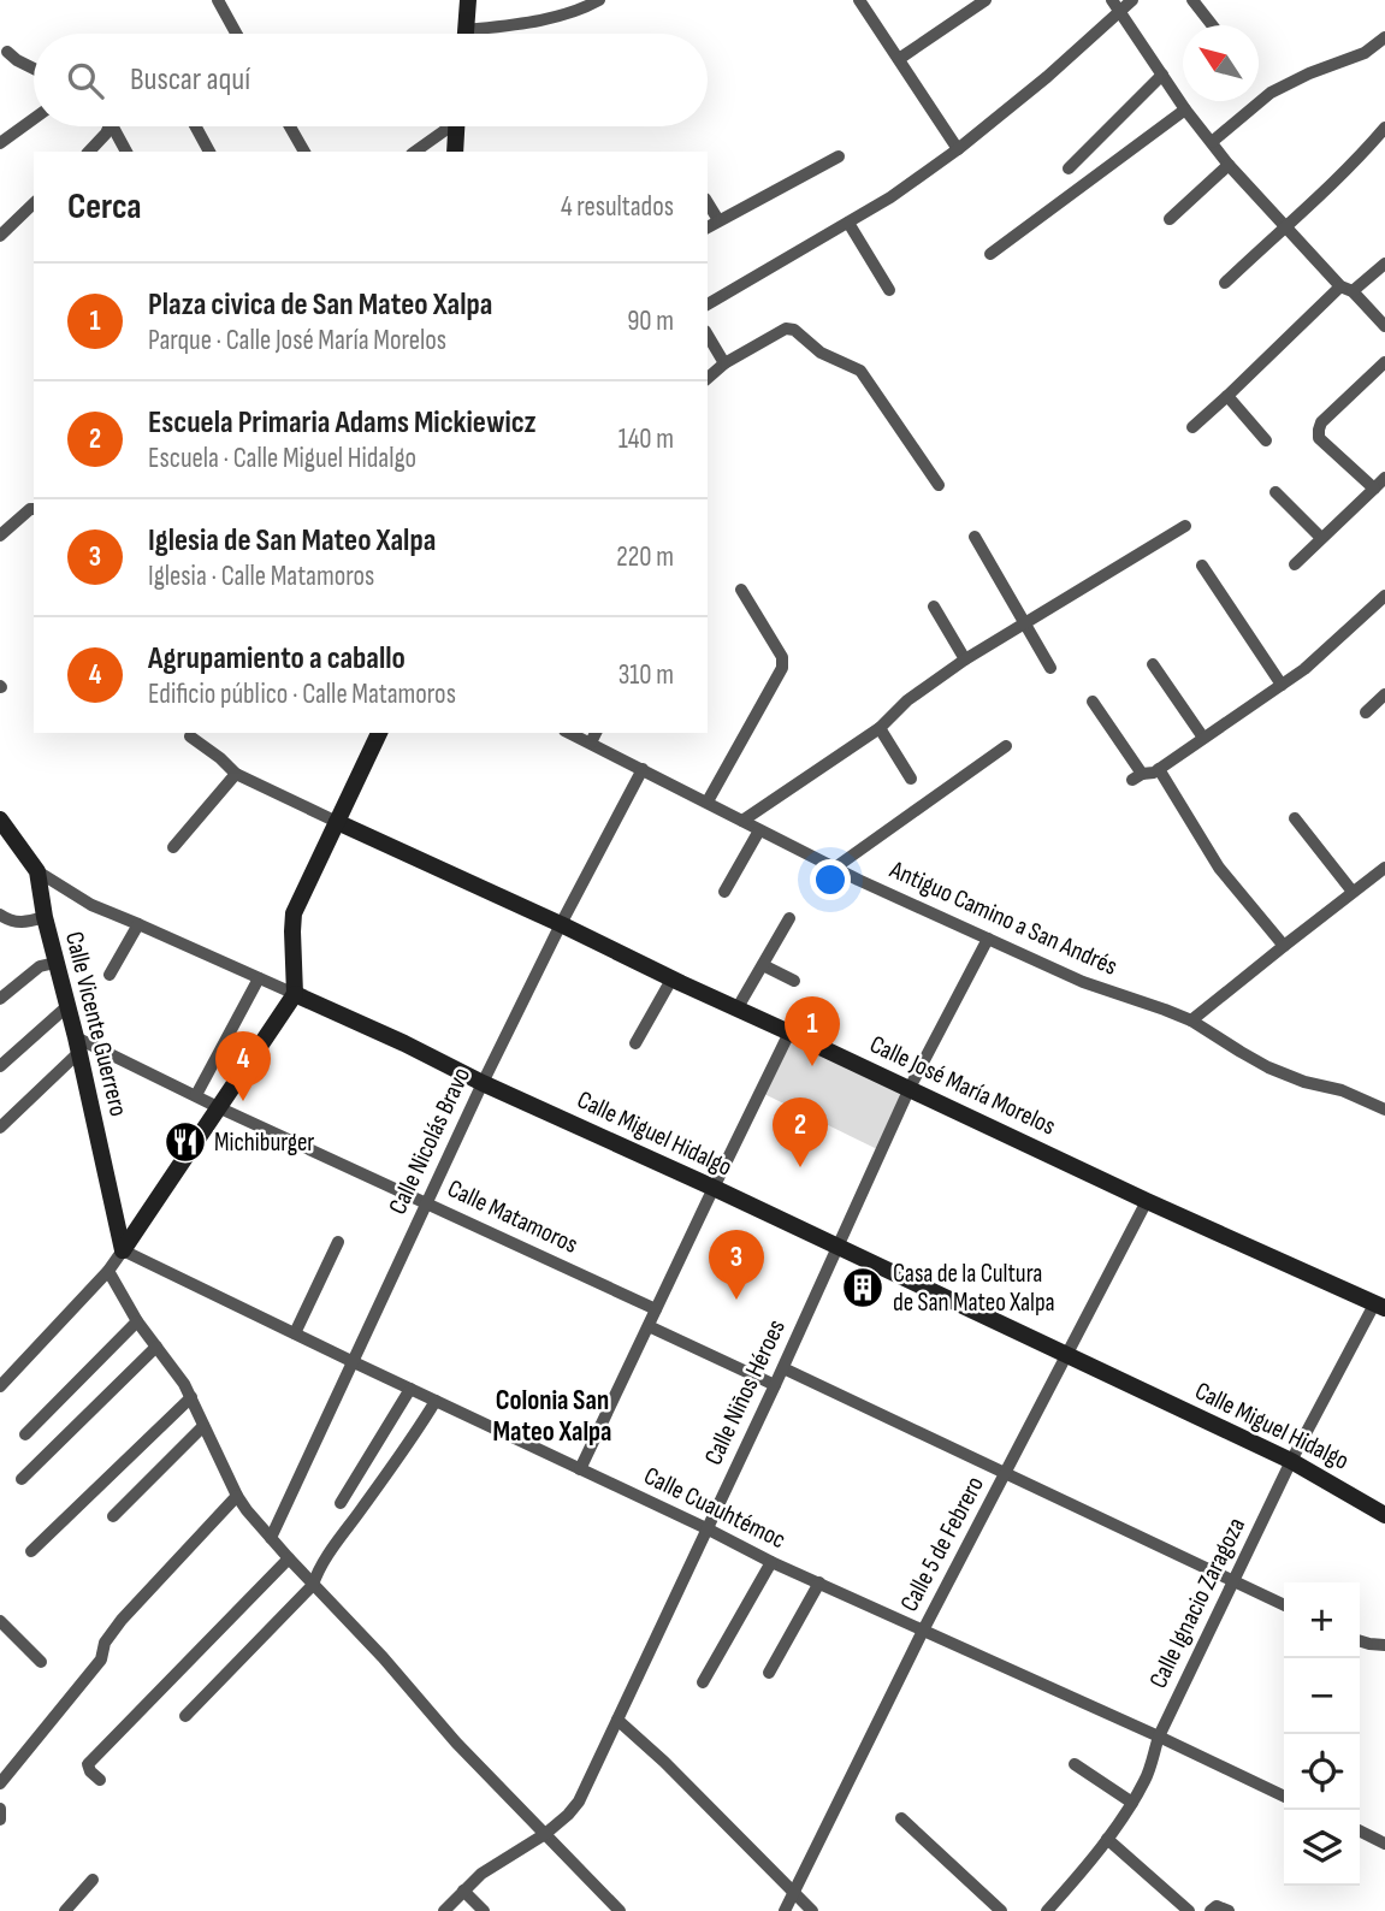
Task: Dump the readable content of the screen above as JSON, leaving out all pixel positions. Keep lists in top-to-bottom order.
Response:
{
  "streets": {
    "main road": ["Calle Vicente Guerrero", "Calle José María Morelos", "Calle Miguel Hidalgo"],
    "street": [
      "Antiguo Camino a San Andrés",
      "Calle Nicolás Bravo",
      "Calle Matamoros",
      "Calle Niños Héroes",
      "Calle Cuauhtémoc",
      "Calle 5 de Febrero",
      "Calle Ignacio Zaragoza"
    ]
  },
  "crossings": [
    ["Antiguo Camino a San Andrés", "Calle Nicolás Bravo"],
    ["Antiguo Camino a San Andrés", "Calle Niños Héroes"],
    ["Calle Vicente Guerrero", "Calle Miguel Hidalgo"],
    ["Calle Vicente Guerrero", "Calle Matamoros"],
    ["Calle Vicente Guerrero", "Calle Cuauhtémoc"],
    ["Calle José María Morelos", "Calle Nicolás Bravo"],
    ["Calle José María Morelos", "Calle Niños Héroes"],
    ["Calle José María Morelos", "Calle 5 de Febrero"],
    ["Calle José María Morelos", "Calle Ignacio Zaragoza"],
    ["Calle Miguel Hidalgo", "Calle Nicolás Bravo"],
    ["Calle Miguel Hidalgo", "Calle Niños Héroes"],
    ["Calle Miguel Hidalgo", "Calle 5 de Febrero"],
    ["Calle Miguel Hidalgo", "Calle Ignacio Zaragoza"],
    ["Calle Nicolás Bravo", "Calle Matamoros"],
    ["Calle Nicolás Bravo", "Calle Cuauhtémoc"],
    ["Calle Niños Héroes", "Calle Cuauhtémoc"],
    ["Calle Cuauhtémoc", "Calle 5 de Febrero"],
    ["Calle Cuauhtémoc", "Calle Ignacio Zaragoza"]
  ],
  "districts": ["Colonia San Mateo Xalpa"],
  "places": {
    "restaurant": ["Michiburger"],
    "building": ["Casa de la Cultura de San Mateo Xalpa"]
  },
  "north": "top left",
  "page": {
    "search": "Buscar aquí",
    "heading": ["Cerca", "4 resultados"],
    "list": [
      {
        "mark": "1",
        "name": "Plaza civica de San Mateo Xalpa",
        "note": "Parque · Calle José María Morelos",
        "value": "90 m"
      },
      {
        "mark": "2",
        "name": "Escuela Primaria Adams Mickiewicz",
        "note": "Escuela · Calle Miguel Hidalgo",
        "value": "140 m"
      },
      {
        "mark": "3",
        "name": "Iglesia de San Mateo Xalpa",
        "note": "Iglesia · Calle Matamoros",
        "value": "220 m"
      },
      {
        "mark": "4",
        "name": "Agrupamiento a caballo",
        "note": "Edificio público · Calle Matamoros",
        "value": "310 m"
      }
    ],
    "pins": [
      "1",
      "4",
      "2",
      "3"
    ],
    "map_buttons": ["+", "−"]
  }
}
